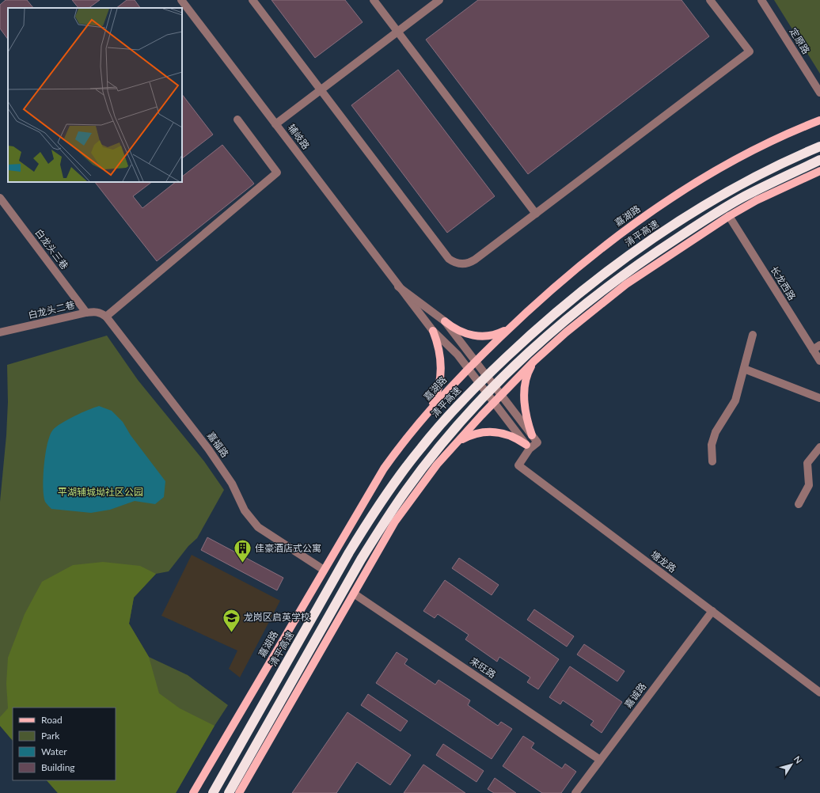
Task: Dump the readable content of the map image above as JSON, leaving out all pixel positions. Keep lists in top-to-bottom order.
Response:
{
  "streets": {
    "highway": ["清平高速"],
    "main road": ["嘉湖路"],
    "street": [
      "定原路",
      "辅岐路",
      "白龙头三巷",
      "长龙西路",
      "白龙头二巷",
      "嘉福路",
      "塘龙路",
      "来旺路",
      "嘉诚路"
    ]
  },
  "crossings": [
    ["辅岐路", "嘉湖路"],
    ["辅岐路", "塘龙路"],
    ["嘉湖路", "嘉福路"],
    ["白龙头三巷", "白龙头二巷"],
    ["白龙头二巷", "嘉福路"],
    ["塘龙路", "嘉诚路"],
    ["来旺路", "嘉诚路"]
  ],
  "parks": ["平湖辅城坳社区公园"],
  "places": {
    "building": ["佳豪酒店式公寓"],
    "school or university": ["龙岗区启英学校"]
  },
  "legend": [
    "Road",
    "Park",
    "Water",
    "Building"
  ],
  "north": "top right"
}
